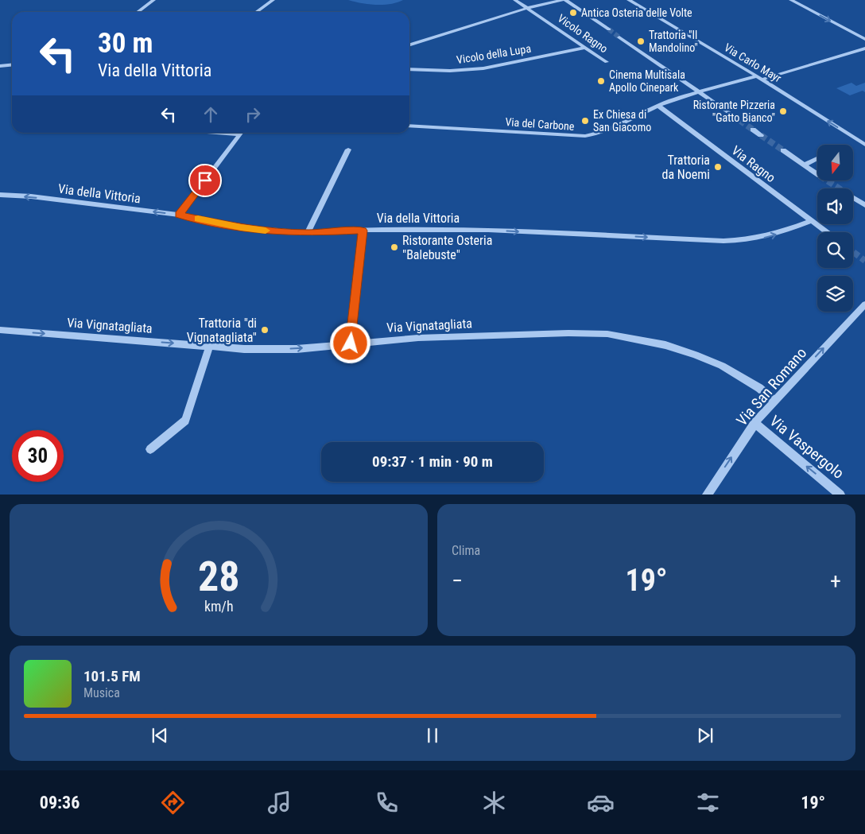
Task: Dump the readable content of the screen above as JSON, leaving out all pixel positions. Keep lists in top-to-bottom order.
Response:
{
  "streets": {
    "street": [
      "Vicolo Ragno",
      "Vicolo della Lupa",
      "Via Carlo Mayr",
      "Via del Carbone",
      "Via Ragno",
      "Via della Vittoria",
      "Via Vignatagliata",
      "Via San Romano",
      "Via Vaspergolo"
    ]
  },
  "crossings": [
    ["Vicolo Ragno", "Vicolo della Lupa"],
    ["Via Carlo Mayr", "Via del Carbone"],
    ["Via del Carbone", "Via Ragno"],
    ["Via Ragno", "Via della Vittoria"],
    ["Via Vignatagliata", "Via San Romano"],
    ["Via San Romano", "Via Vaspergolo"]
  ],
  "one_way": ["Via Vignatagliata", "Via San Romano", "Via Vaspergolo"],
  "places": [
    "Antica Osteria delle Volte",
    "Trattoria \"Il Mandolino\"",
    "Cinema Multisala Apollo Cinepark",
    "Ristorante Pizzeria \"Gatto Bianco\"",
    "Ex Chiesa di San Giacomo",
    "Trattoria da Noemi",
    "Ristorante Osteria \"Balebuste\"",
    "Trattoria \"di Vignatagliata\""
  ],
  "north": "bottom",
  "page": {
    "turn": ["30 m", "Via della Vittoria"],
    "limit": "30",
    "trip": "09:37 · 1 min · 90 m",
    "tile": "Clima",
    "heat": ["−", "19°", "+"],
    "song": ["101.5 FM", "Musica"],
    "tabs": ["09:36", "19°"],
    "gauge": ["28", "km/h"]
  }
}
